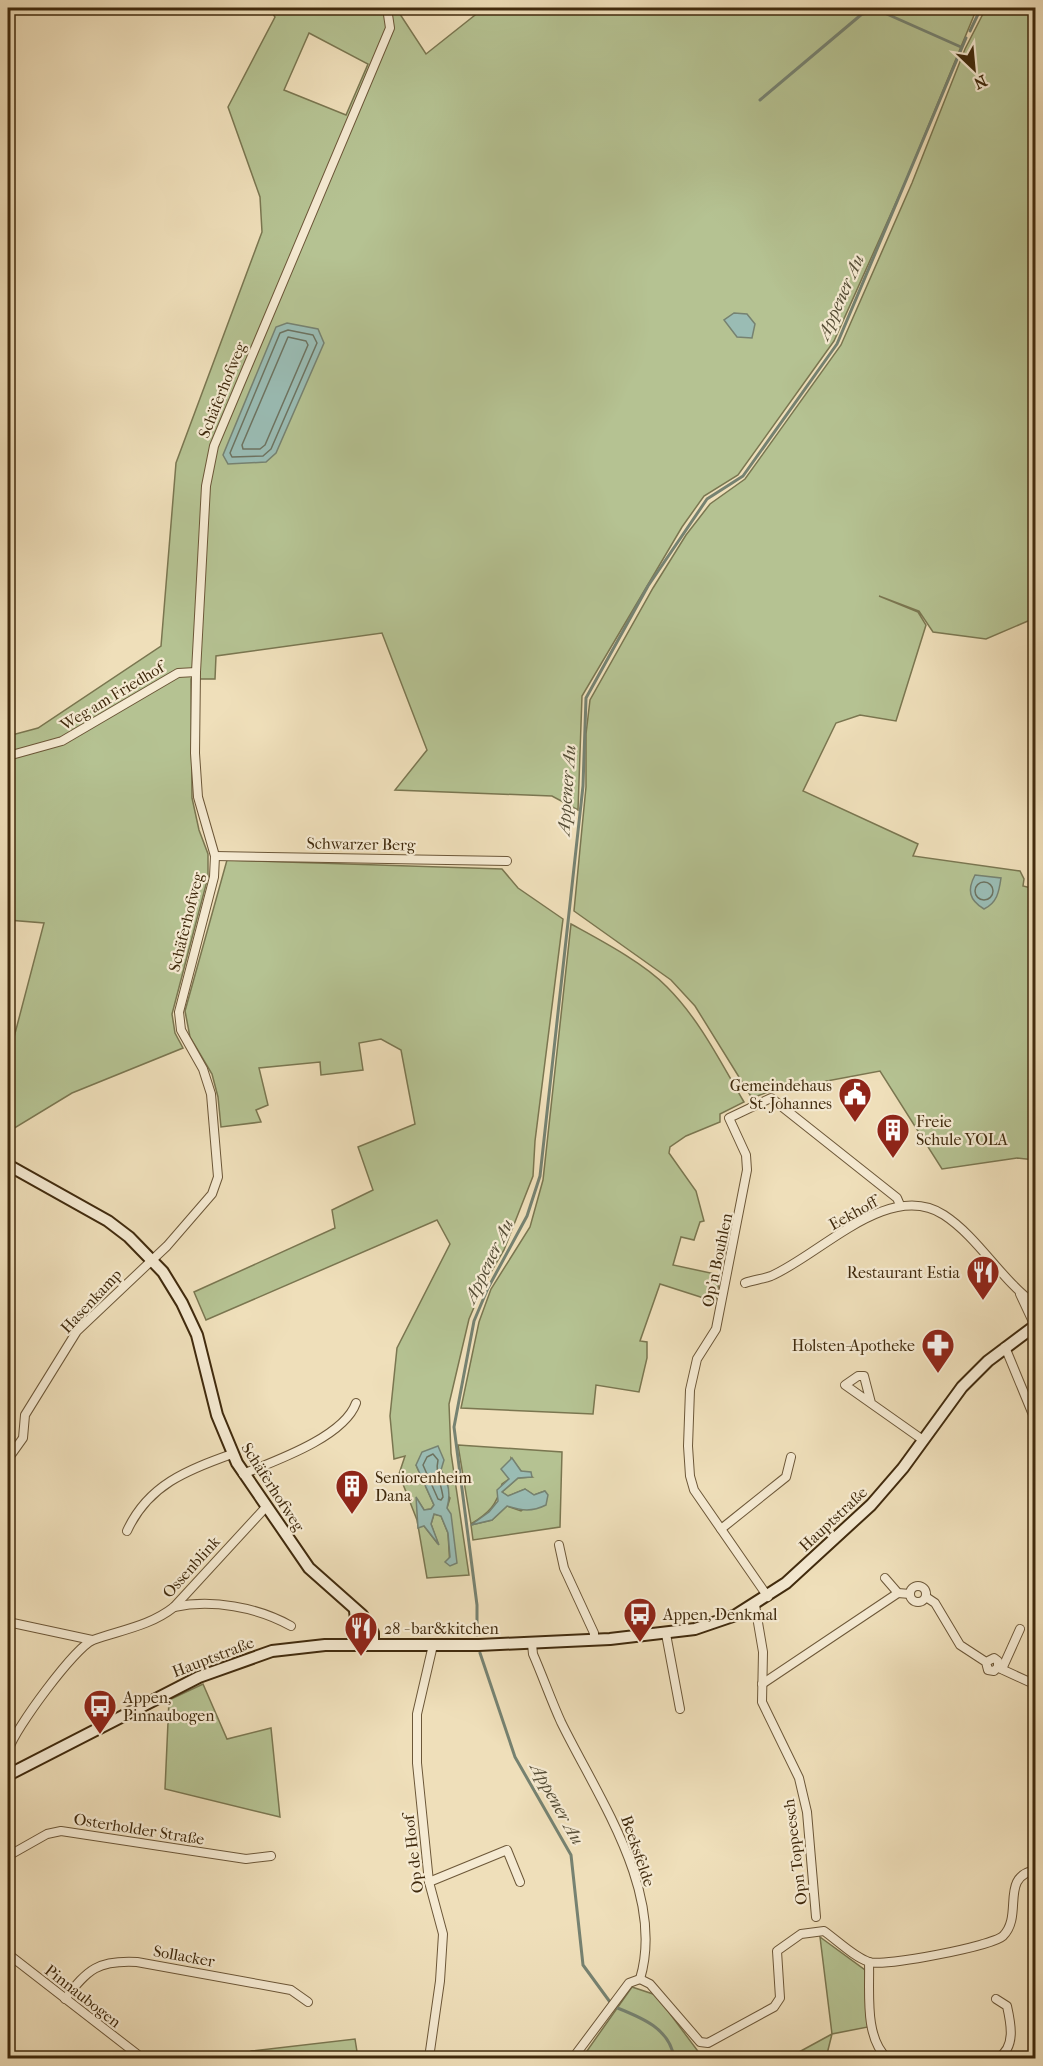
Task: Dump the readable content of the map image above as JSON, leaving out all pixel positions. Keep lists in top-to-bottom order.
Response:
{
  "streets": {
    "main road": ["Schäferhofweg", "Hauptstraße"],
    "street": [
      "Weg am Friedhof",
      "Schwarzer Berg",
      "Eekhoff",
      "Op'n Bouhlen",
      "Hasenkamp",
      "Ossenblink",
      "Osterholder Straße",
      "Beeksfelde",
      "Opn Toppeesch",
      "Op de Hoof",
      "Sollacker",
      "Pinnaubogen"
    ]
  },
  "crossings": [
    ["Schäferhofweg", "Weg am Friedhof"],
    ["Schäferhofweg", "Schwarzer Berg"],
    ["Schäferhofweg", "Hasenkamp"],
    ["Schäferhofweg", "Hauptstraße"],
    ["Schäferhofweg", "Ossenblink"],
    ["Eekhoff", "Op'n Bouhlen"],
    ["Eekhoff", "Hauptstraße"],
    ["Op'n Bouhlen", "Hauptstraße"],
    ["Hauptstraße", "Beeksfelde"],
    ["Hauptstraße", "Opn Toppeesch"],
    ["Hauptstraße", "Op de Hoof"],
    ["Sollacker", "Pinnaubogen"]
  ],
  "water": ["Appener Au"],
  "places": {
    "public building": ["Gemeindehaus St. Johannes"],
    "building": ["Freie Schule YOLA", "Seniorenheim Dana"],
    "restaurant": ["Restaurant Estia", "28 - bar&kitchen"],
    "pharmacy": ["Holsten-Apotheke"],
    "bus stop": ["Appen, Denkmal", "Appen, Pinnaubogen"]
  },
  "north": "bottom right"
}
